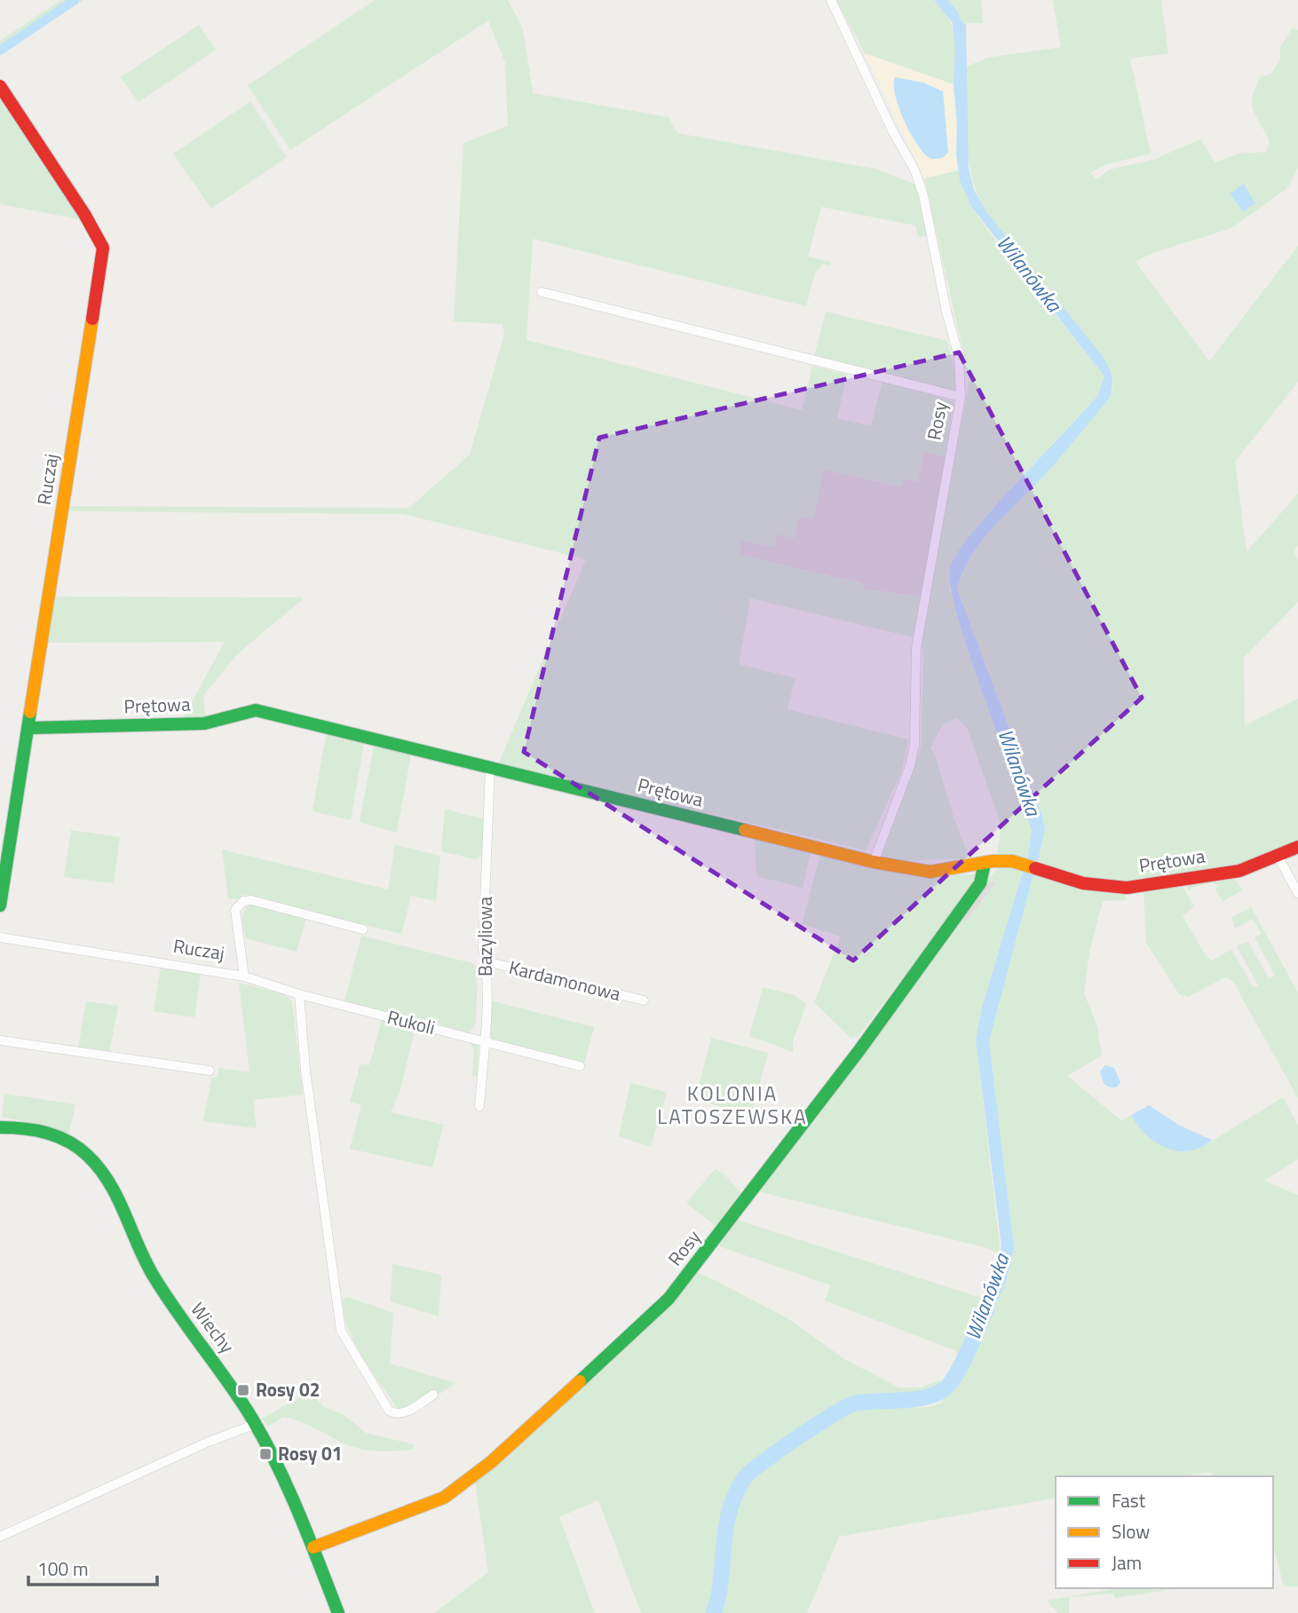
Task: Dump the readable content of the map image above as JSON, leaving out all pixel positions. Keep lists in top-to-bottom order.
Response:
{
  "streets": {
    "street": [
      "Rosy",
      "Ruczaj",
      "Prętowa",
      "Bazyliowa",
      "Kardamonowa",
      "Rukoli",
      "Wiechy"
    ]
  },
  "crossings": [
    ["Rosy", "Prętowa"],
    ["Rosy", "Wiechy"],
    ["Ruczaj", "Prętowa"],
    ["Ruczaj", "Rukoli"],
    ["Prętowa", "Bazyliowa"],
    ["Bazyliowa", "Kardamonowa"],
    ["Bazyliowa", "Rukoli"]
  ],
  "districts": ["KOLONIA LATOSZEWSKA"],
  "water": ["Wilanówka"],
  "places": {
    "transit": ["Rosy 02", "Rosy 01"]
  },
  "legend": ["Fast", "Slow", "Jam"],
  "scale_bar": "100 m"
}
